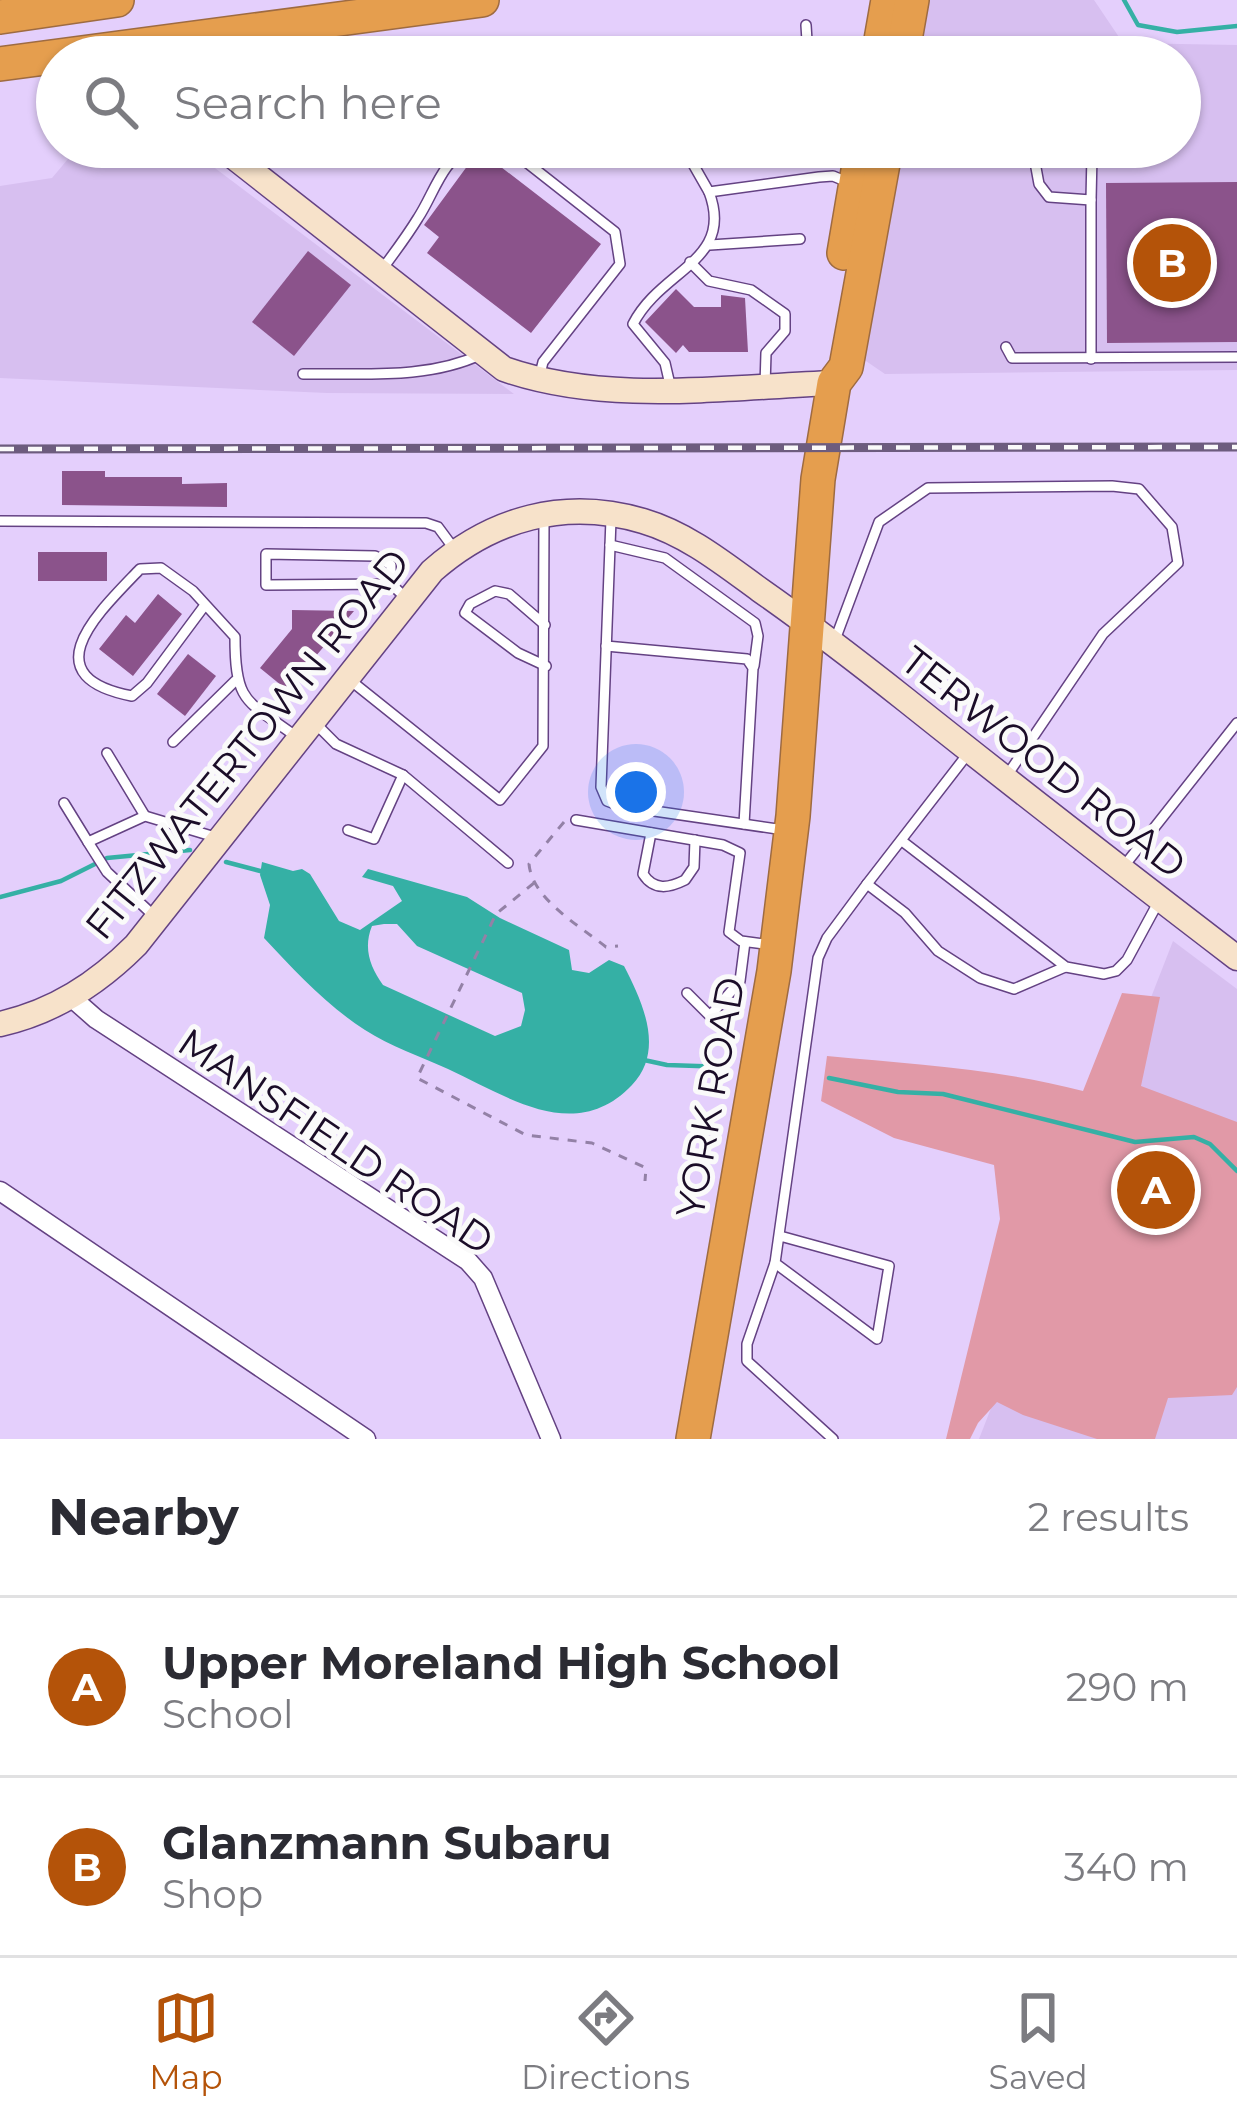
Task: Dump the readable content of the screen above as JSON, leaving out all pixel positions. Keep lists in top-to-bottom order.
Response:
{
  "streets": {
    "highway": ["YORK ROAD"],
    "street": ["FITZWATERTOWN ROAD", "TERWOOD ROAD", "MANSFIELD ROAD"]
  },
  "crossings": [
    ["FITZWATERTOWN ROAD", "TERWOOD ROAD"],
    ["FITZWATERTOWN ROAD", "YORK ROAD"],
    ["FITZWATERTOWN ROAD", "MANSFIELD ROAD"],
    ["TERWOOD ROAD", "YORK ROAD"]
  ],
  "page": {
    "search": "Search here",
    "pins": ["B", "A"],
    "heading": ["Nearby", "2 results"],
    "list": [
      {
        "mark": "A",
        "name": "Upper Moreland High School",
        "note": "School",
        "value": "290 m"
      },
      {
        "mark": "B",
        "name": "Glanzmann Subaru",
        "note": "Shop",
        "value": "340 m"
      }
    ],
    "nav": ["Map", "Directions", "Saved"]
  }
}
